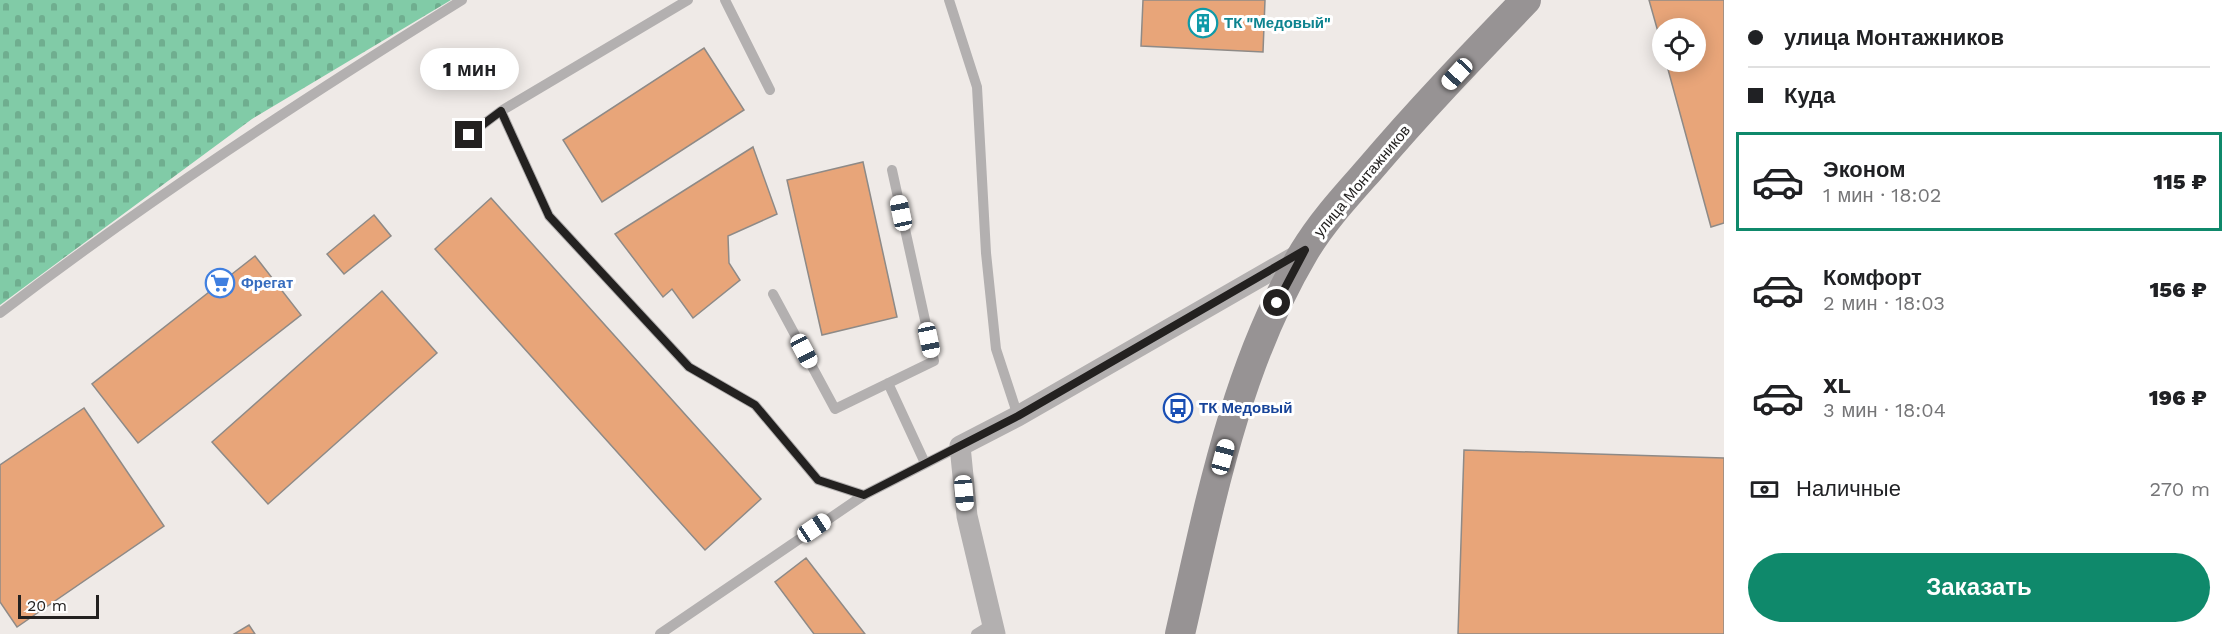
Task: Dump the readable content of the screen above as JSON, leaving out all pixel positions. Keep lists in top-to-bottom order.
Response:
{
  "streets": {
    "main road": ["улица Монтажников"]
  },
  "places": {
    "building": ["ТК \"Медовый\""],
    "supermarket": ["Фрегат"],
    "bus stop": ["ТК Медовый"]
  },
  "scale_bar": "20 m",
  "page": {
    "banner": ["улица Монтажников", "Куда"],
    "bubble": "1 мин",
    "list": [
      {
        "name": "Эконом",
        "note": "1 мин · 18:02",
        "value": "115 ₽"
      },
      {
        "name": "Комфорт",
        "note": "2 мин · 18:03",
        "value": "156 ₽"
      },
      {
        "name": "XL",
        "note": "3 мин · 18:04",
        "value": "196 ₽"
      }
    ],
    "pay": ["Наличные", "270 m"],
    "buttons": "Заказать",
    "scale": "20 m"
  }
}
